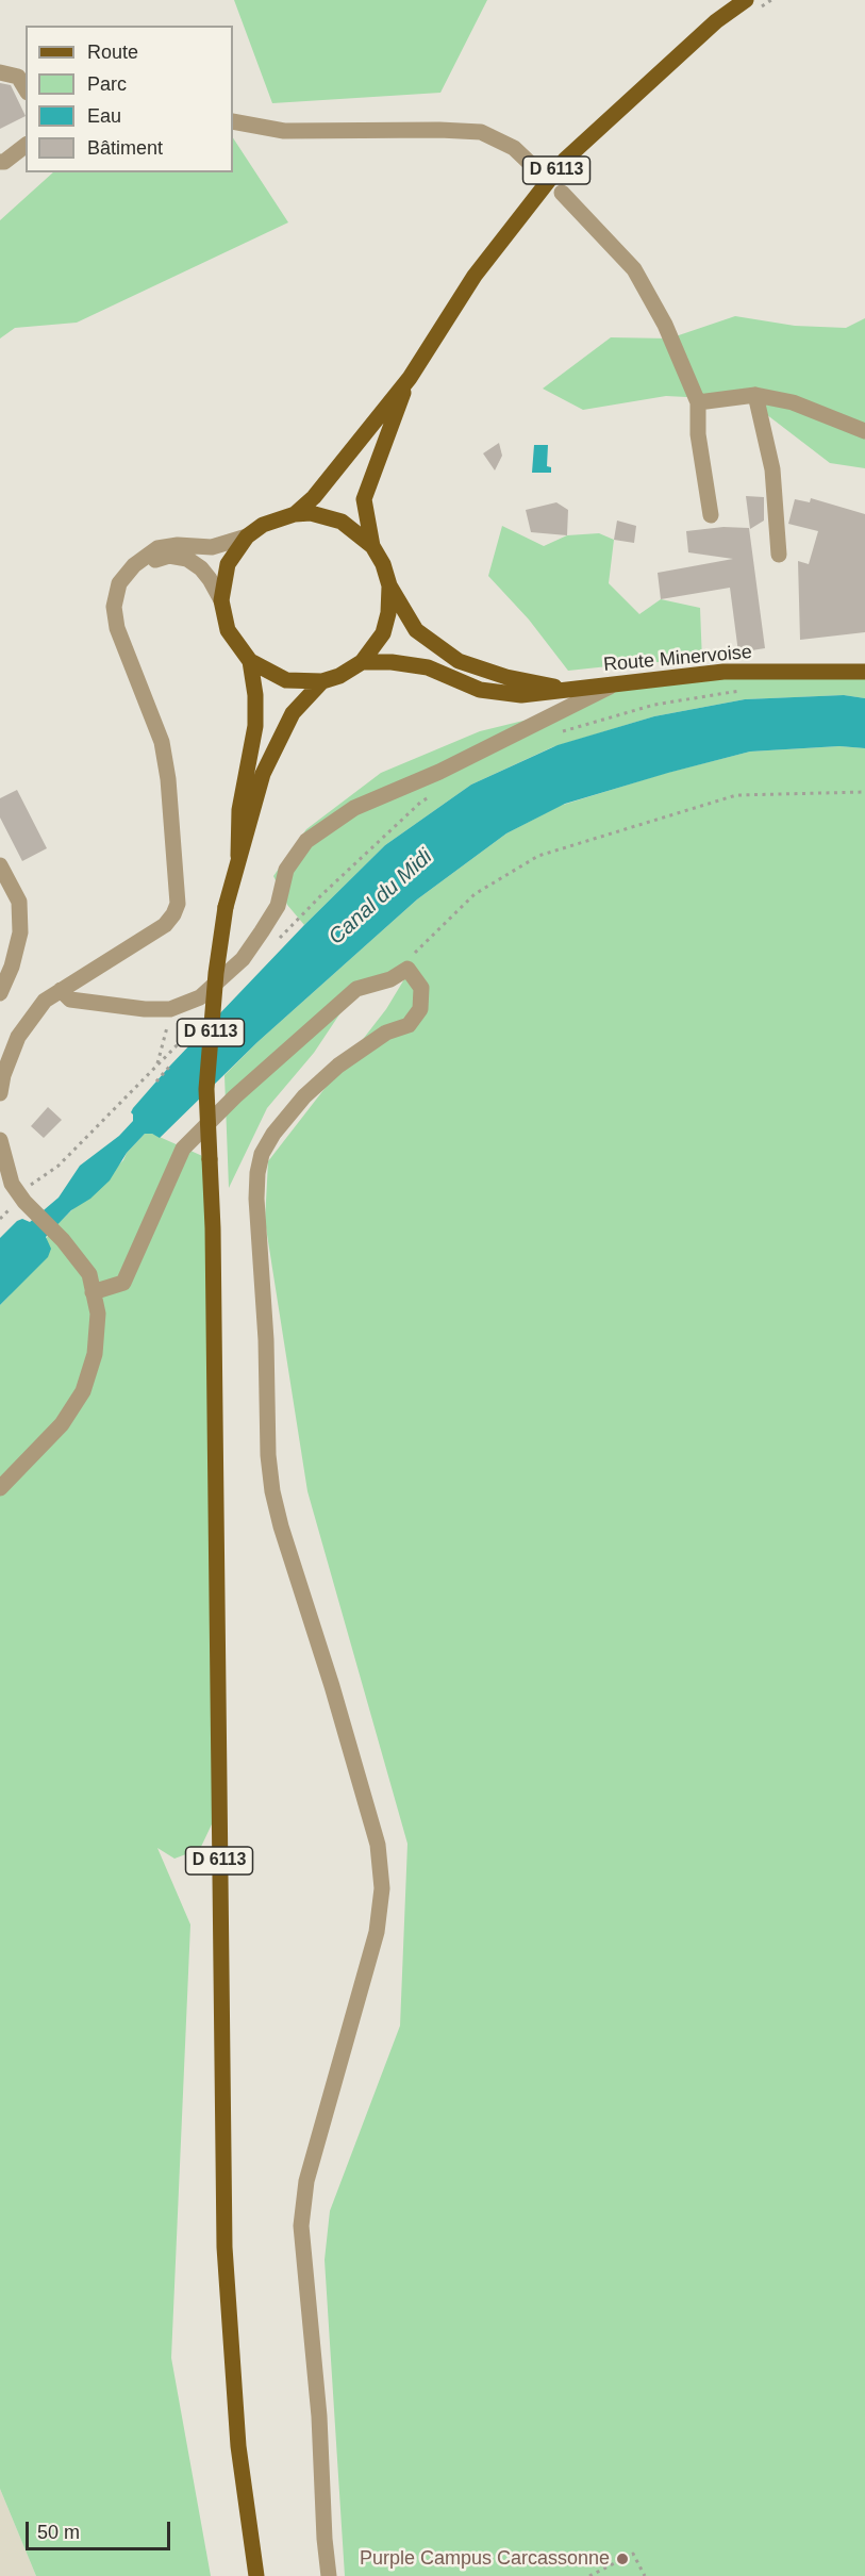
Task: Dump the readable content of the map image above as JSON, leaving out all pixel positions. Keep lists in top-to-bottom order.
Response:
{
  "streets": {
    "main road": ["D 6113", "Route Minervoise"]
  },
  "crossings": [
    ["D 6113", "Route Minervoise"]
  ],
  "water": ["Canal du Midi"],
  "places": ["Purple Campus Carcassonne"],
  "legend": [
    "Route",
    "Parc",
    "Eau",
    "Bâtiment"
  ],
  "scale_bar": "50 m"
}
